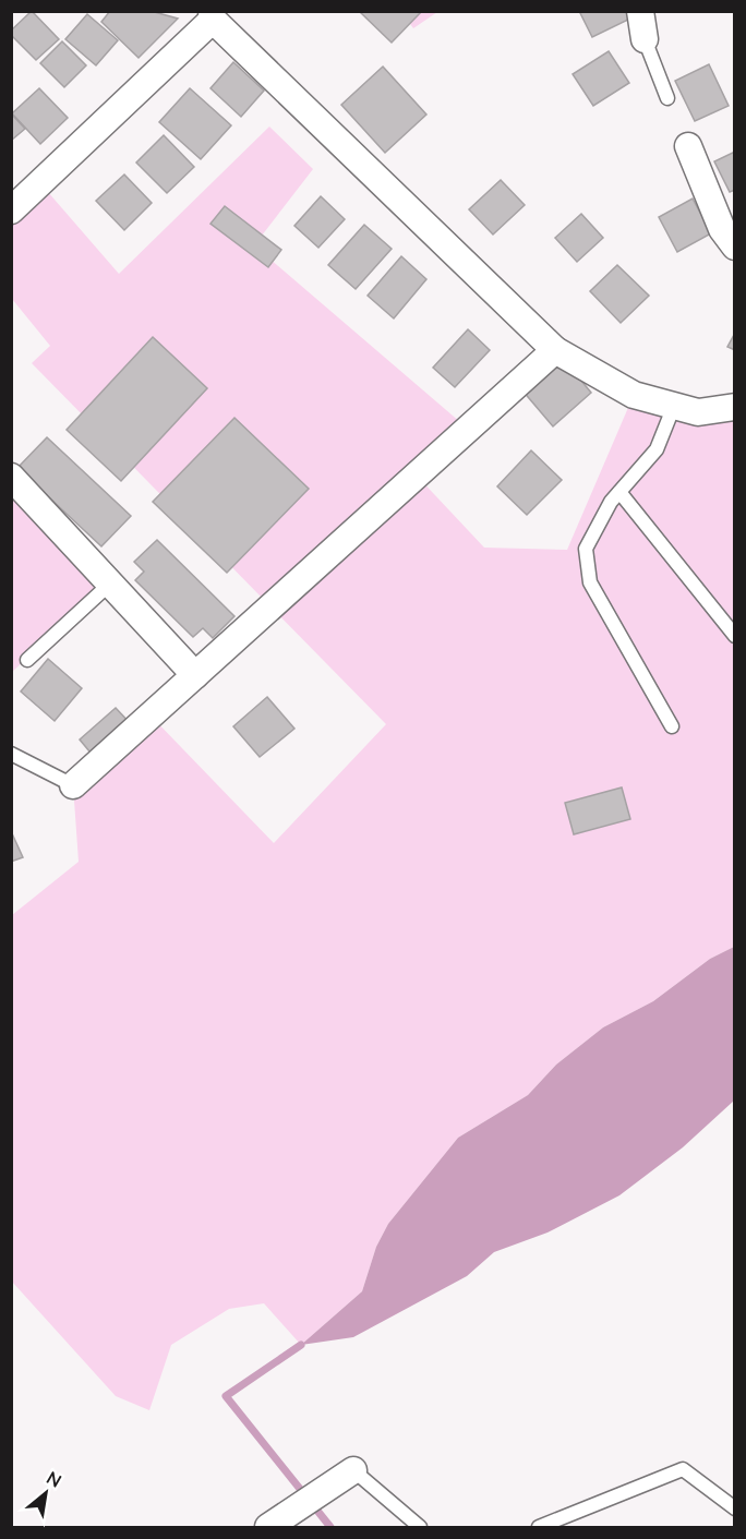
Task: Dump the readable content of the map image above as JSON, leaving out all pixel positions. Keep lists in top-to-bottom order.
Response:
{
  "north": "top right"
}
